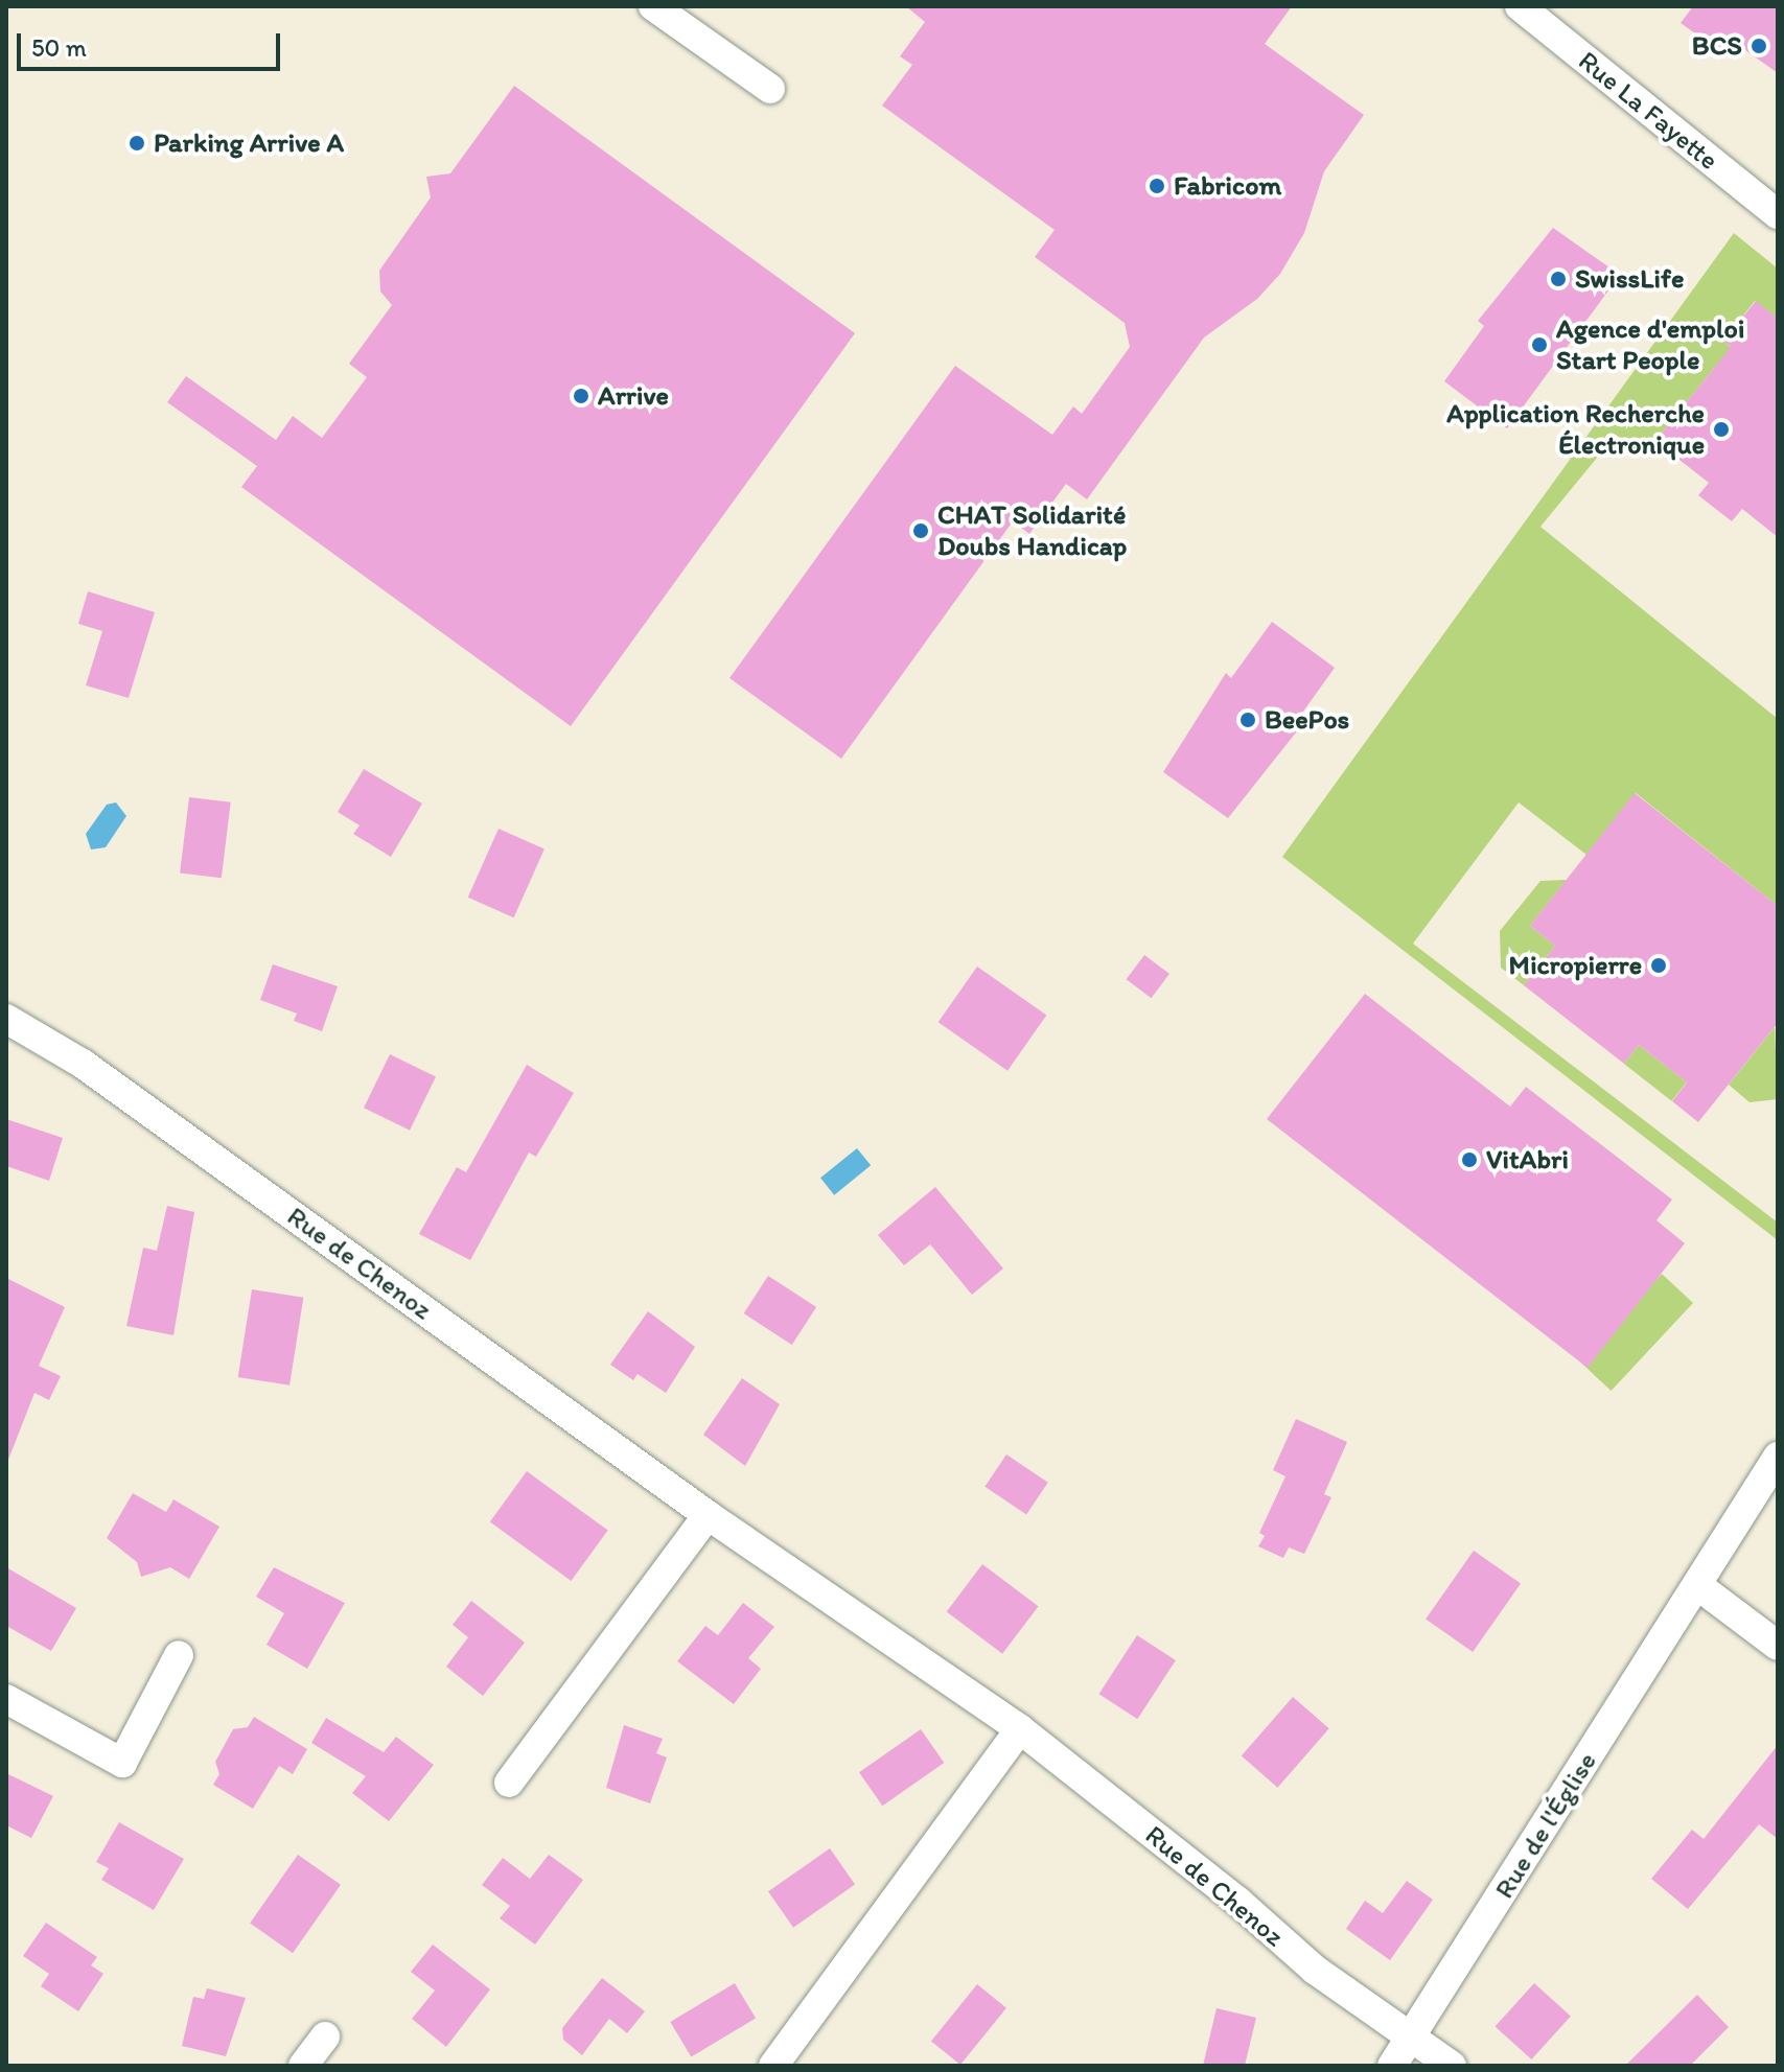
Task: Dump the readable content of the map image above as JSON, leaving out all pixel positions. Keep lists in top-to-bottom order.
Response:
{
  "streets": {
    "street": ["Rue La Fayette", "Rue de Chenoz", "Rue de l'Église"]
  },
  "crossings": [
    ["Rue de Chenoz", "Rue de l'Église"]
  ],
  "places": [
    "BCS",
    "Parking Arrive A",
    "Fabricom",
    "SwissLife",
    "Agence d'emploi Start People",
    "Arrive",
    "Application Recherche Électronique",
    "CHAT Solidarité Doubs Handicap",
    "BeePos",
    "Micropierre",
    "VitAbri"
  ],
  "scale_bar": "50 m"
}
